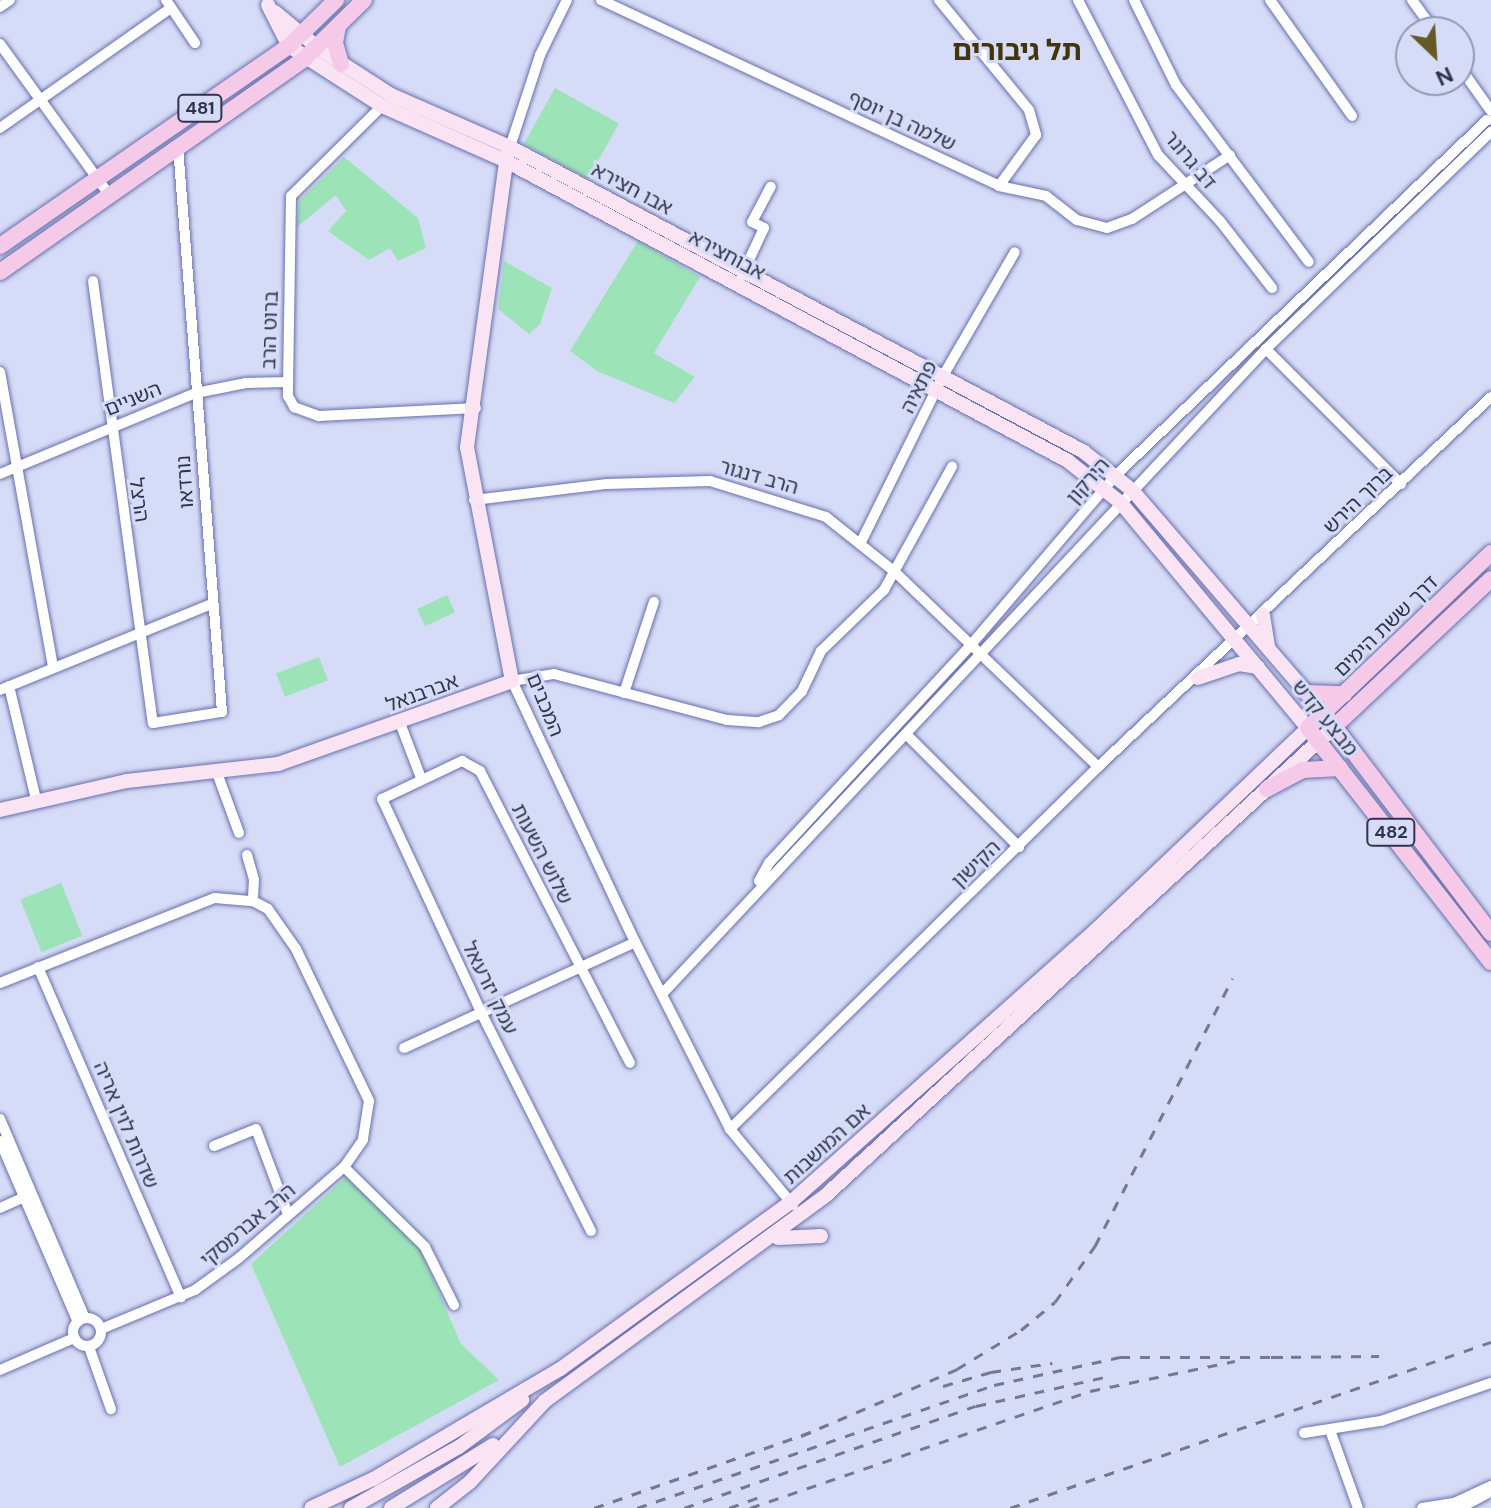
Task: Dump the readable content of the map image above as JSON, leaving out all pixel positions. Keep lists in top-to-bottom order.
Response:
{
  "streets": {
    "main road": [
      "481",
      "דרך ששת הימים",
      "מבצע קדש",
      "482"
    ],
    "street": [
      "שלמה בן יוסף",
      "דב גרונר",
      "אבו חצירא",
      "ברוט הרב",
      "פתאיה",
      "השניים",
      "הרב דנגור",
      "הירקון",
      "נורדאו",
      "הרצל",
      "ברוך הירש",
      "אברבנאל",
      "המכבים",
      "שלוש השעות",
      "הקישון",
      "עמק יזרעאל",
      "שדרות לוין אריה",
      "אם המושבות",
      "הרב אברמסקי"
    ]
  },
  "crossings": [
    ["481", "אבו חצירא"],
    ["481", "נורדאו"],
    ["שלמה בן יוסף", "דב גרונר"],
    ["אבו חצירא", "פתאיה"],
    ["אבו חצירא", "הירקון"],
    ["אבו חצירא", "המכבים"],
    ["אבו חצירא", "מבצע קדש"],
    ["ברוט הרב", "השניים"],
    ["ברוט הרב", "המכבים"],
    ["פתאיה", "הרב דנגור"],
    ["השניים", "נורדאו"],
    ["השניים", "הרצל"],
    ["הרב דנגור", "הירקון"],
    ["הרב דנגור", "אברבנאל"],
    ["הרב דנגור", "המכבים"],
    ["הרב דנגור", "הקישון"],
    ["הירקון", "המכבים"],
    ["הירקון", "מבצע קדש"],
    ["נורדאו", "הרצל"],
    ["ברוך הירש", "מבצע קדש"],
    ["ברוך הירש", "הקישון"],
    ["דרך ששת הימים", "מבצע קדש"],
    ["דרך ששת הימים", "אם המושבות"],
    ["אברבנאל", "המכבים"],
    ["המכבים", "הקישון"],
    ["המכבים", "אם המושבות"],
    ["מבצע קדש", "הקישון"],
    ["מבצע קדש", "אם המושבות"],
    ["שלוש השעות", "עמק יזרעאל"],
    ["שדרות לוין אריה", "הרב אברמסקי"]
  ],
  "districts": ["תל גיבורים"],
  "north": "bottom right"
}
